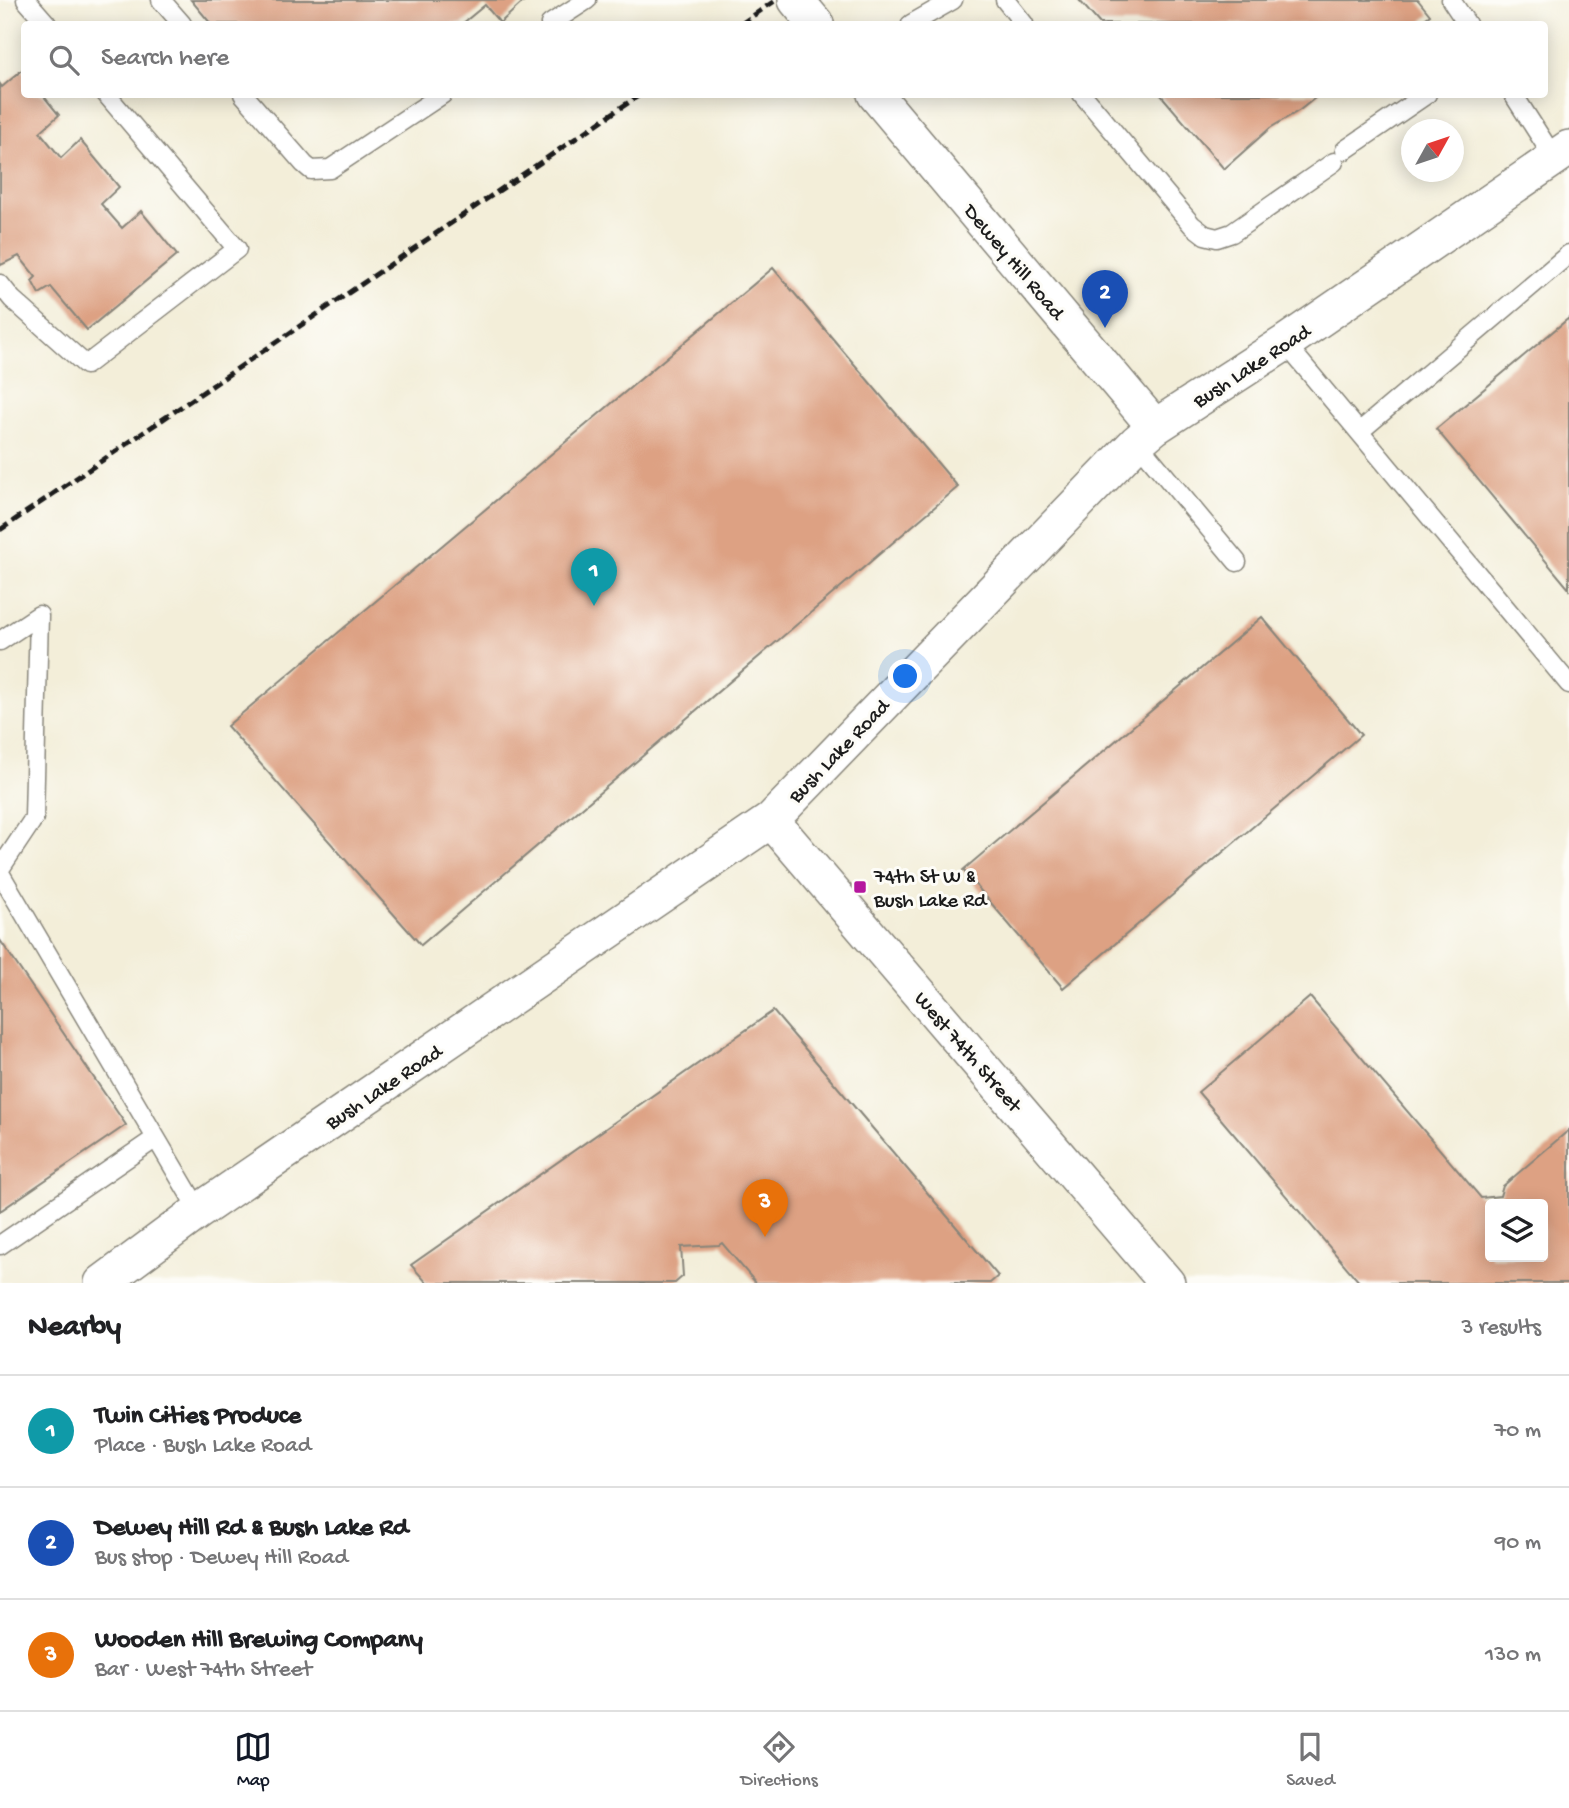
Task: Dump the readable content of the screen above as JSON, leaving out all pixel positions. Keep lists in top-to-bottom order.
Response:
{
  "streets": {
    "street": ["Dewey Hill Road", "Bush Lake Road", "West 74th Street"]
  },
  "crossings": [
    ["Dewey Hill Road", "Bush Lake Road"],
    ["Bush Lake Road", "West 74th Street"]
  ],
  "places": {
    "transit": ["74th St W & Bush Lake Rd"]
  },
  "north": "top right",
  "page": {
    "search": "Search here",
    "pins": ["2", "1", "3"],
    "heading": ["Nearby", "3 results"],
    "list": [
      {
        "mark": "1",
        "name": "Twin Cities Produce",
        "note": "Place · Bush Lake Road",
        "value": "70 m"
      },
      {
        "mark": "2",
        "name": "Dewey Hill Rd & Bush Lake Rd",
        "note": "Bus stop · Dewey Hill Road",
        "value": "90 m"
      },
      {
        "mark": "3",
        "name": "Wooden Hill Brewing Company",
        "note": "Bar · West 74th Street",
        "value": "130 m"
      }
    ],
    "nav": ["Map", "Directions", "Saved"]
  }
}
